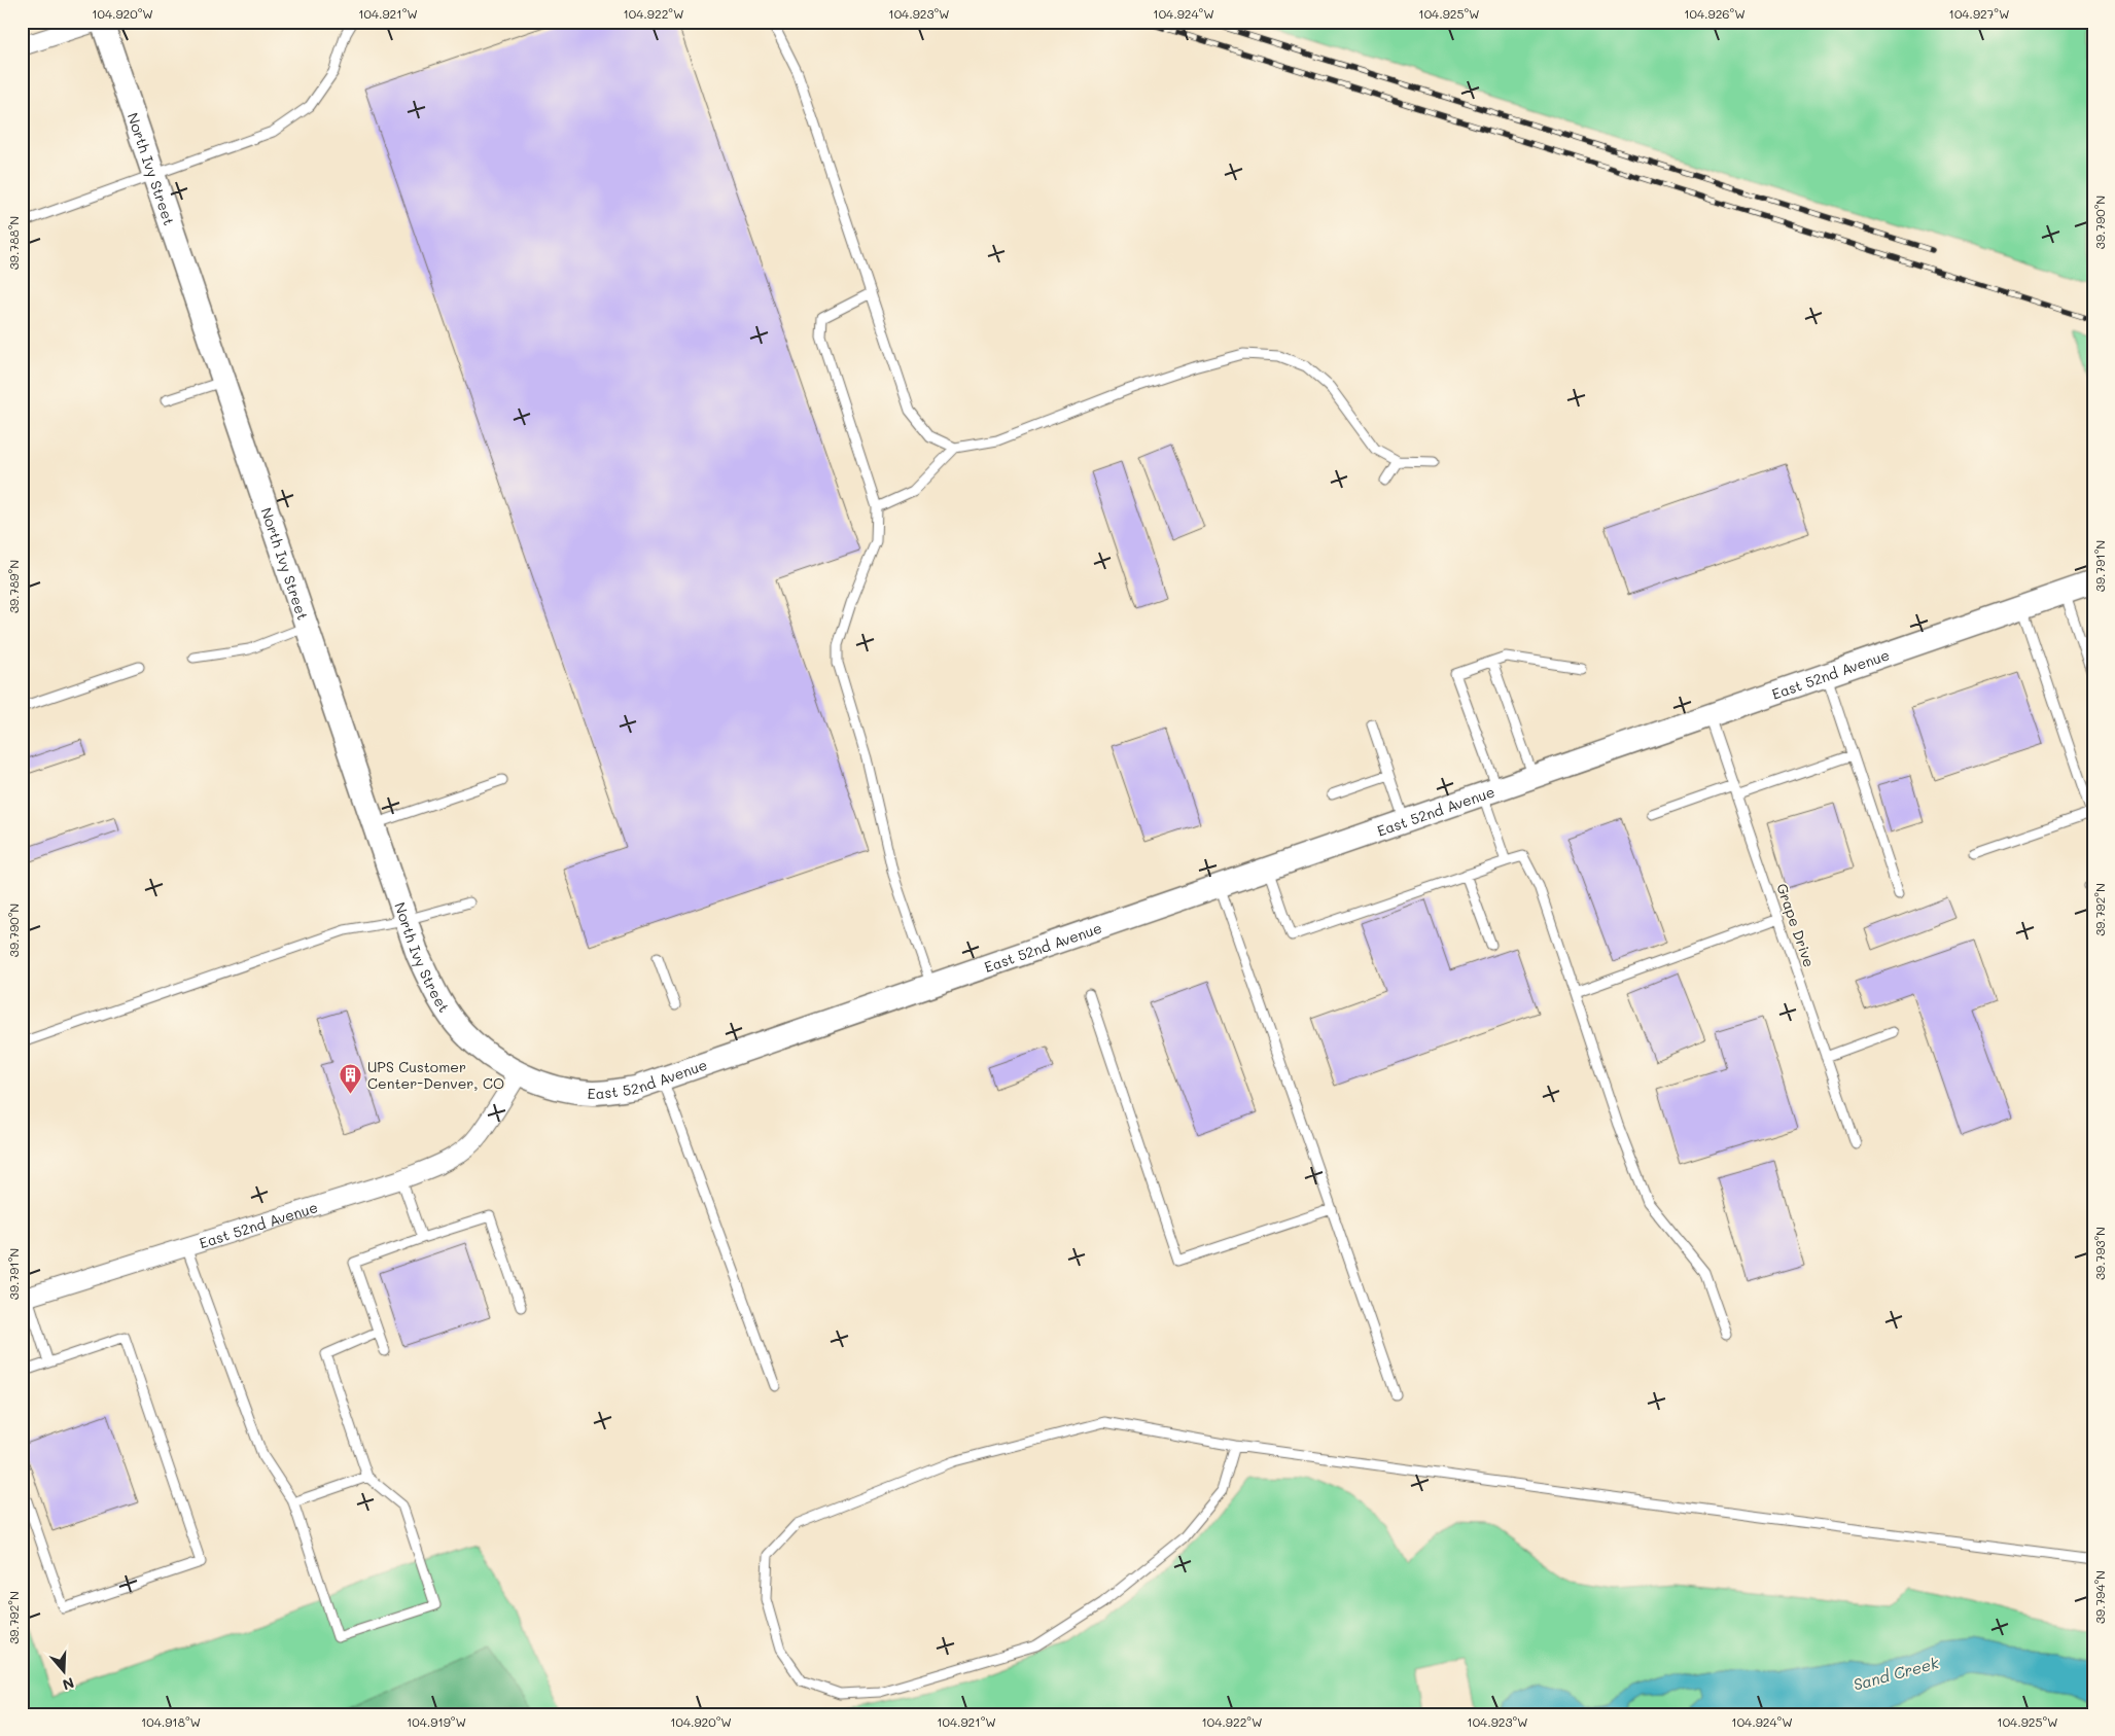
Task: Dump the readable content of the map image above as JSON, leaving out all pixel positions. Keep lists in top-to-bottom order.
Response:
{
  "streets": {
    "street": ["North Ivy Street", "East 52nd Avenue"],
    "lane": ["Grape Drive"]
  },
  "crossings": [
    ["North Ivy Street", "East 52nd Avenue"],
    ["East 52nd Avenue", "Grape Drive"]
  ],
  "water": ["Sand Creek"],
  "places": {
    "building": ["UPS Customer Center-Denver, CO"]
  },
  "north": "bottom",
  "coordinates": [
    "104.920°W",
    "104.921°W",
    "104.922°W",
    "104.923°W",
    "104.924°W",
    "104.925°W",
    "104.926°W",
    "104.927°W",
    "39.790°N",
    "39.788°N",
    "39.791°N",
    "39.789°N",
    "39.792°N",
    "39.793°N",
    "39.794°N",
    "104.918°W",
    "104.919°W"
  ]
}
